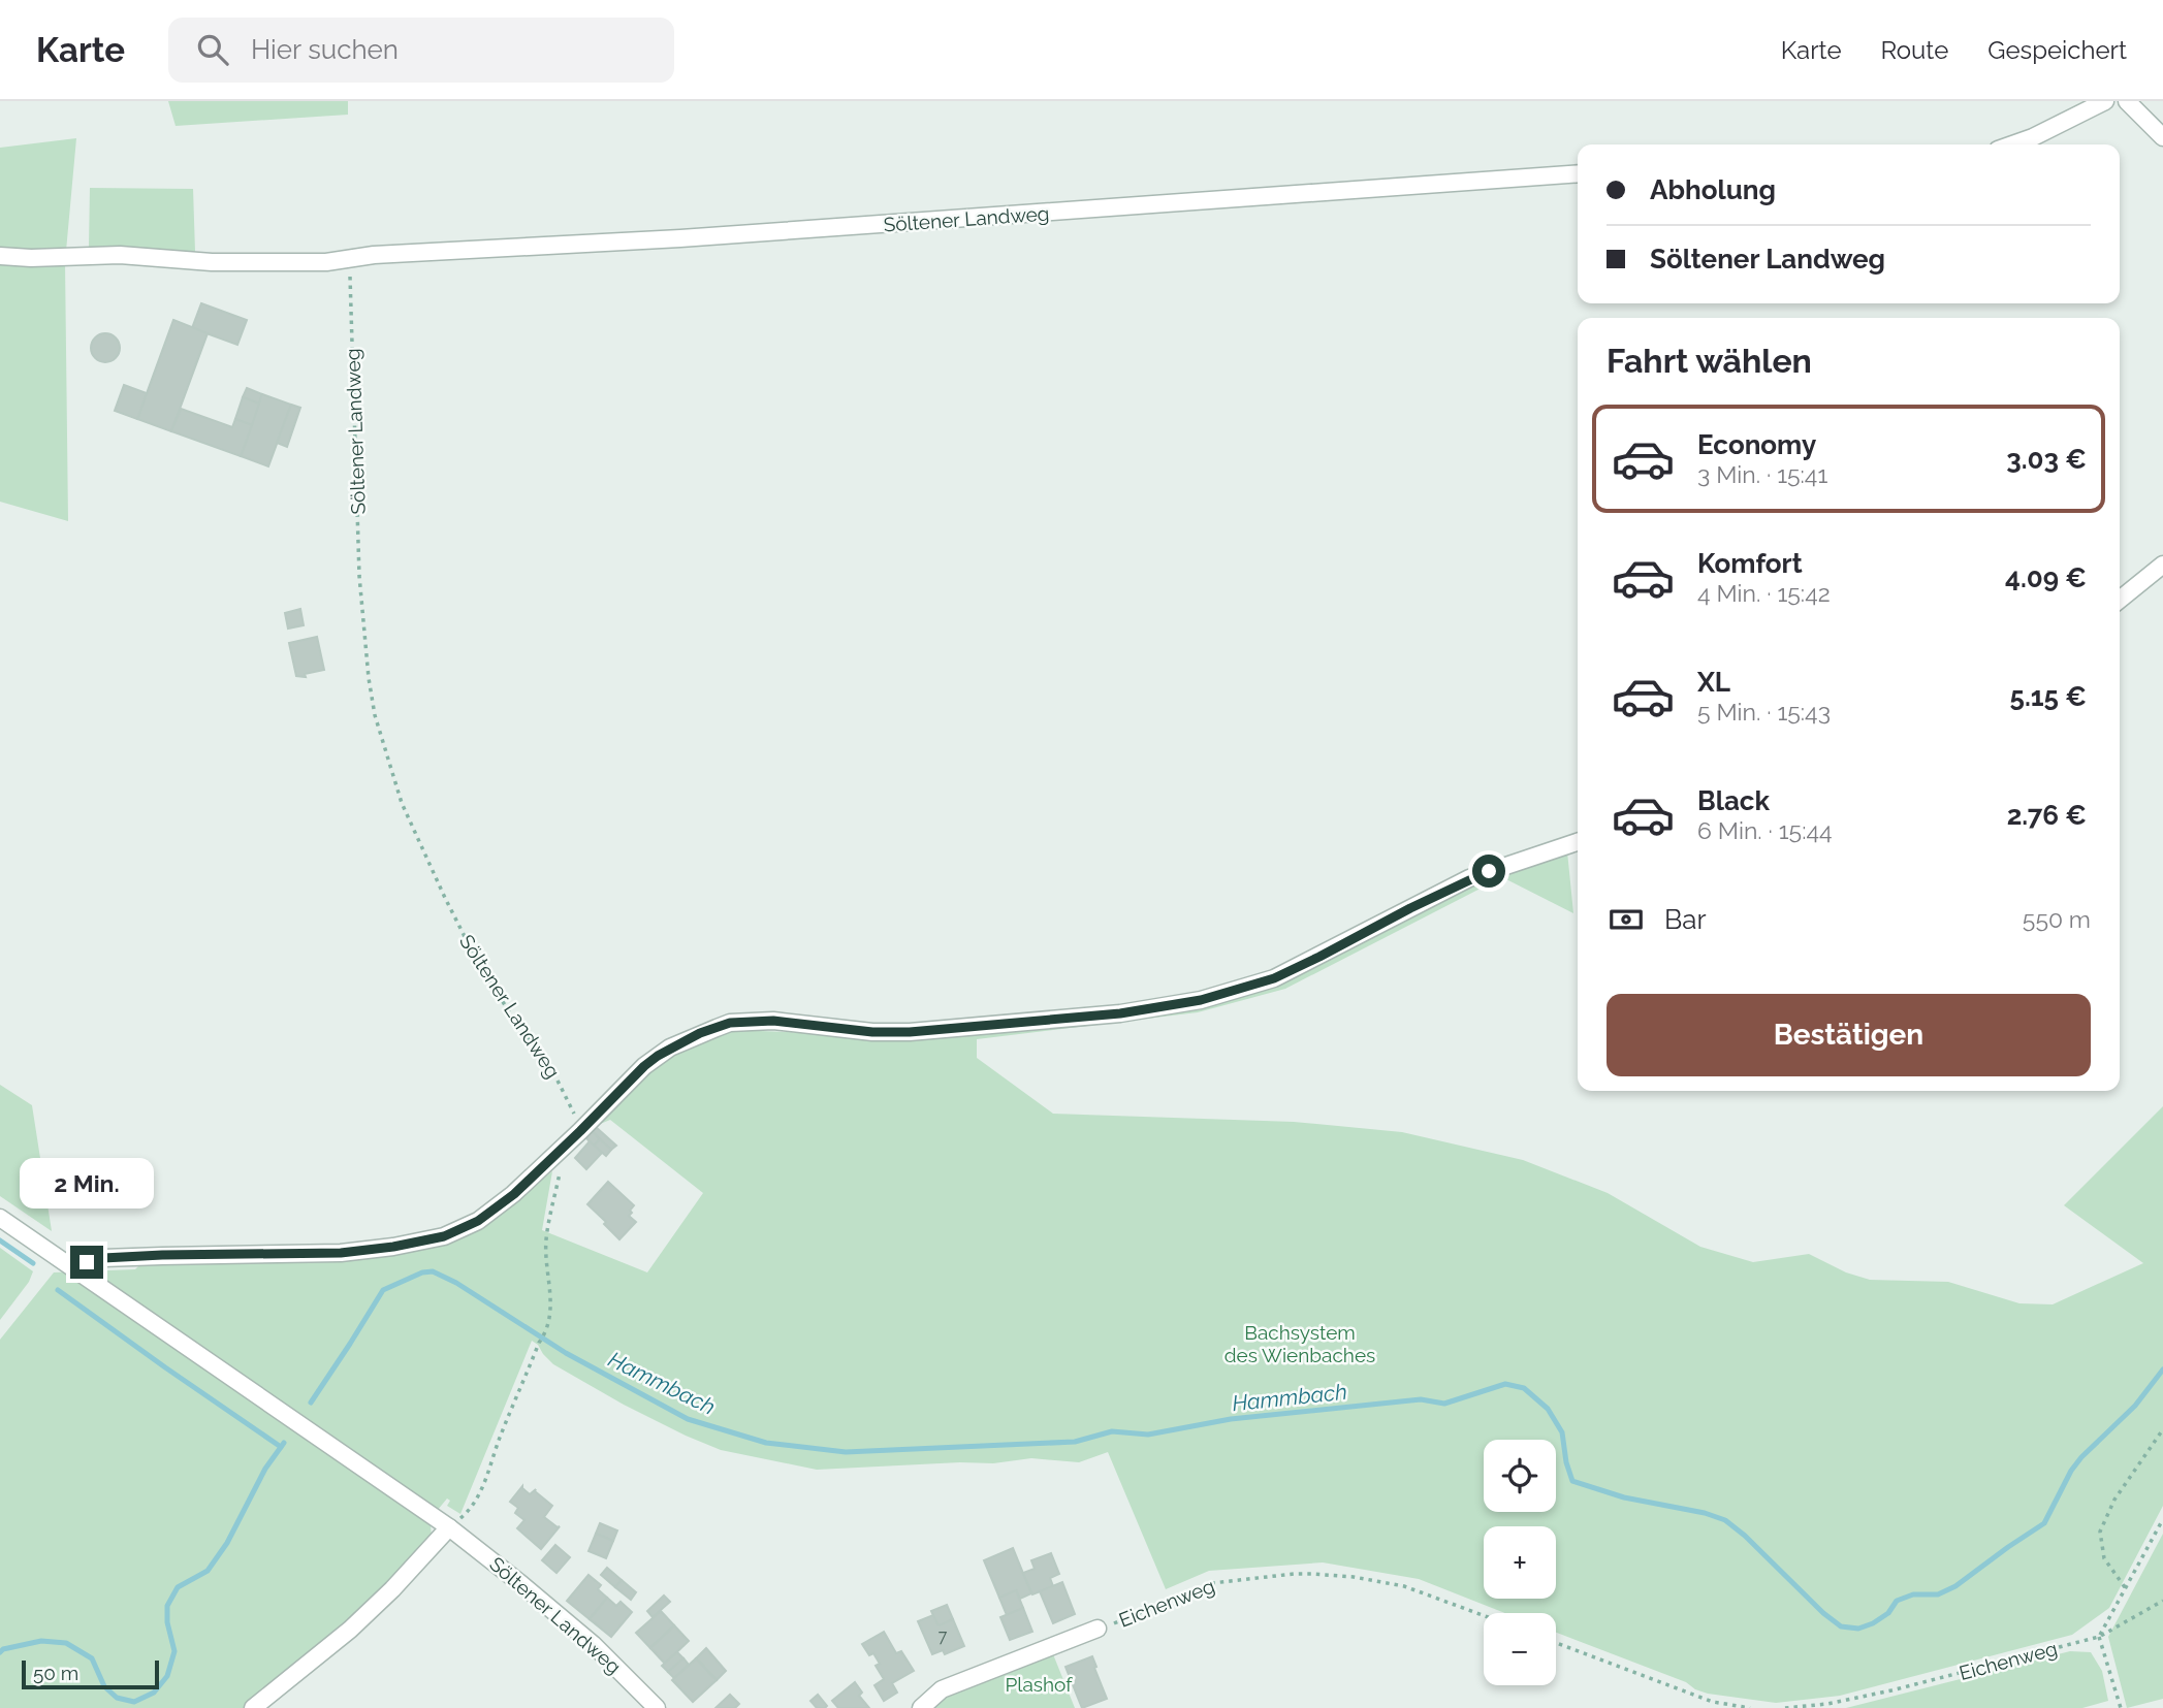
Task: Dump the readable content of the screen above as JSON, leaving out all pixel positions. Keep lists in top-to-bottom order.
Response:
{
  "streets": {
    "street": ["Söltener Landweg", "Eichenweg"]
  },
  "water": ["Hammbach"],
  "parks": ["Bachsystem des Wienbaches", "Plashof"],
  "house_numbers": ["7"],
  "scale_bar": "50 m",
  "page": {
    "header": "Karte",
    "search": "Hier suchen",
    "nav": ["Karte", "Route", "Gespeichert"],
    "banner": ["Abholung", "Söltener Landweg"],
    "heading": "Fahrt wählen",
    "list": [
      {
        "name": "Economy",
        "note": "3 Min. · 15:41",
        "value": "3.03 €"
      },
      {
        "name": "Komfort",
        "note": "4 Min. · 15:42",
        "value": "4.09 €"
      },
      {
        "name": "XL",
        "note": "5 Min. · 15:43",
        "value": "5.15 €"
      },
      {
        "name": "Black",
        "note": "6 Min. · 15:44",
        "value": "2.76 €"
      }
    ],
    "pay": ["Bar", "550 m"],
    "buttons": "Bestätigen",
    "bubble": "2 Min.",
    "map_buttons": ["+", "−"],
    "scale": "50 m"
  }
}
